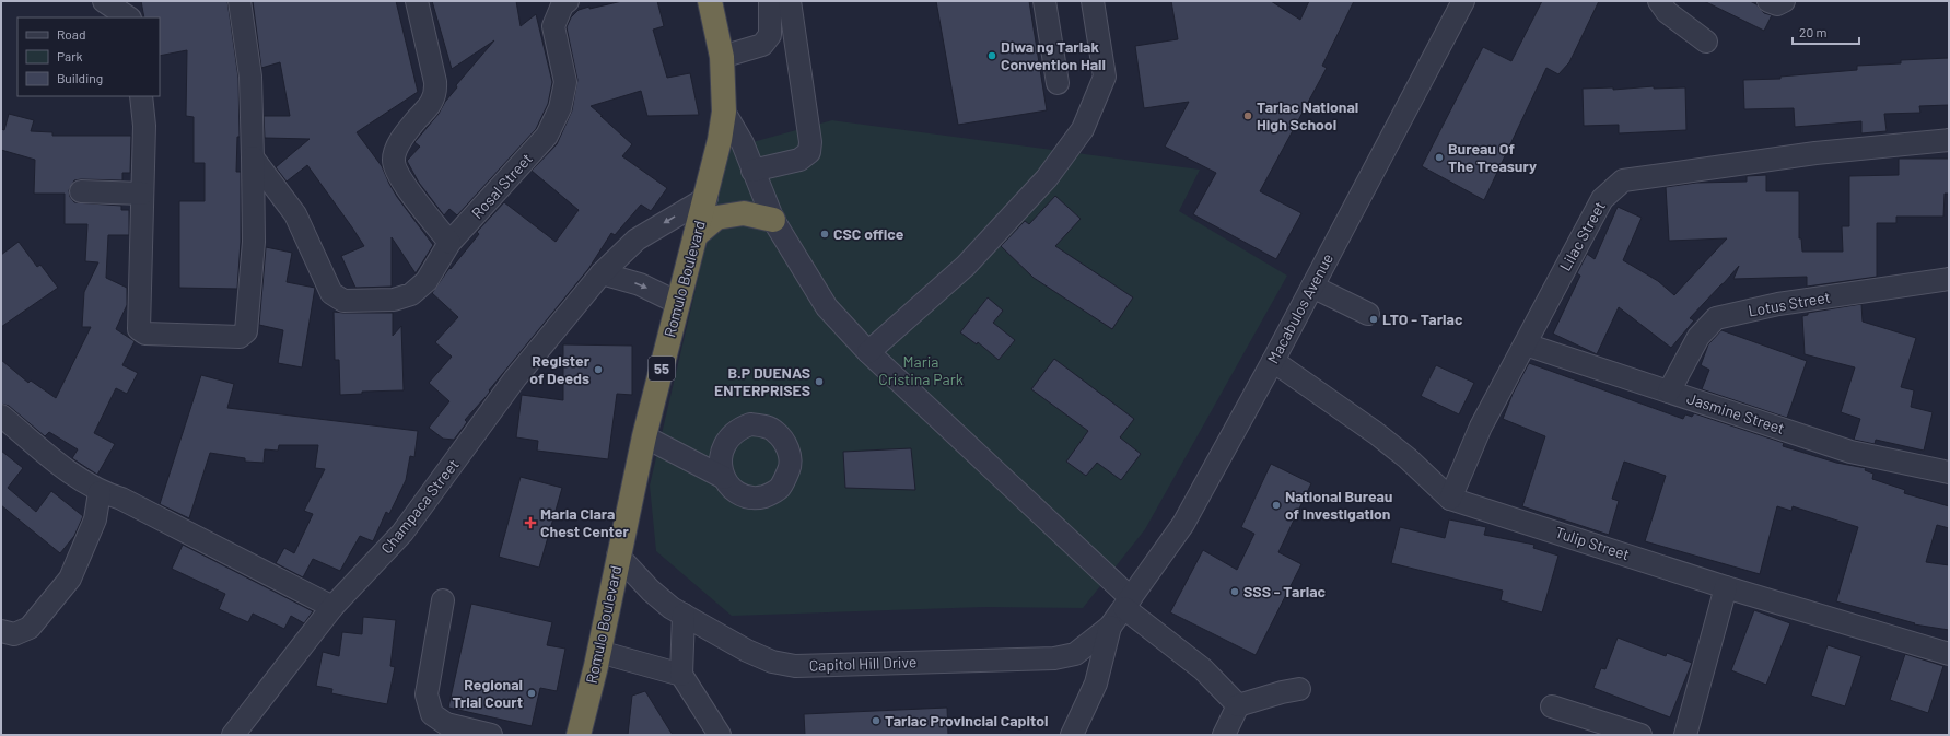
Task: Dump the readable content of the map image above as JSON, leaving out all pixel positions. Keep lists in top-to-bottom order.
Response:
{
  "streets": {
    "highway": ["Romulo Boulevard", "55"],
    "street": [
      "Rosal Street",
      "Lilac Street",
      "Lotus Street",
      "Macabulos Avenue",
      "Jasmine Street",
      "Champaca Street",
      "Tulip Street",
      "Capitol Hill Drive"
    ]
  },
  "crossings": [
    ["Lilac Street", "Jasmine Street"],
    ["Lilac Street", "Tulip Street"],
    ["Romulo Boulevard", "Champaca Street"],
    ["Romulo Boulevard", "Capitol Hill Drive"],
    ["Lotus Street", "Jasmine Street"],
    ["Macabulos Avenue", "Tulip Street"],
    ["Macabulos Avenue", "Capitol Hill Drive"]
  ],
  "parks": ["Maria Cristina Park"],
  "places": {
    "other": [
      "Diwa ng Tarlak Convention Hall",
      "Tarlac National High School",
      "Bureau Of The Treasury",
      "CSC office",
      "LTO - Tarlac",
      "Register of Deeds",
      "B.P DUENAS ENTERPRISES",
      "National Bureau of Investigation",
      "SSS - Tarlac",
      "Regional Trial Court",
      "Tarlac Provincial Capitol"
    ],
    "health": ["Maria Clara Chest Center"]
  },
  "legend": ["Road", "Park", "Building"],
  "scale_bar": "20 m"
}
